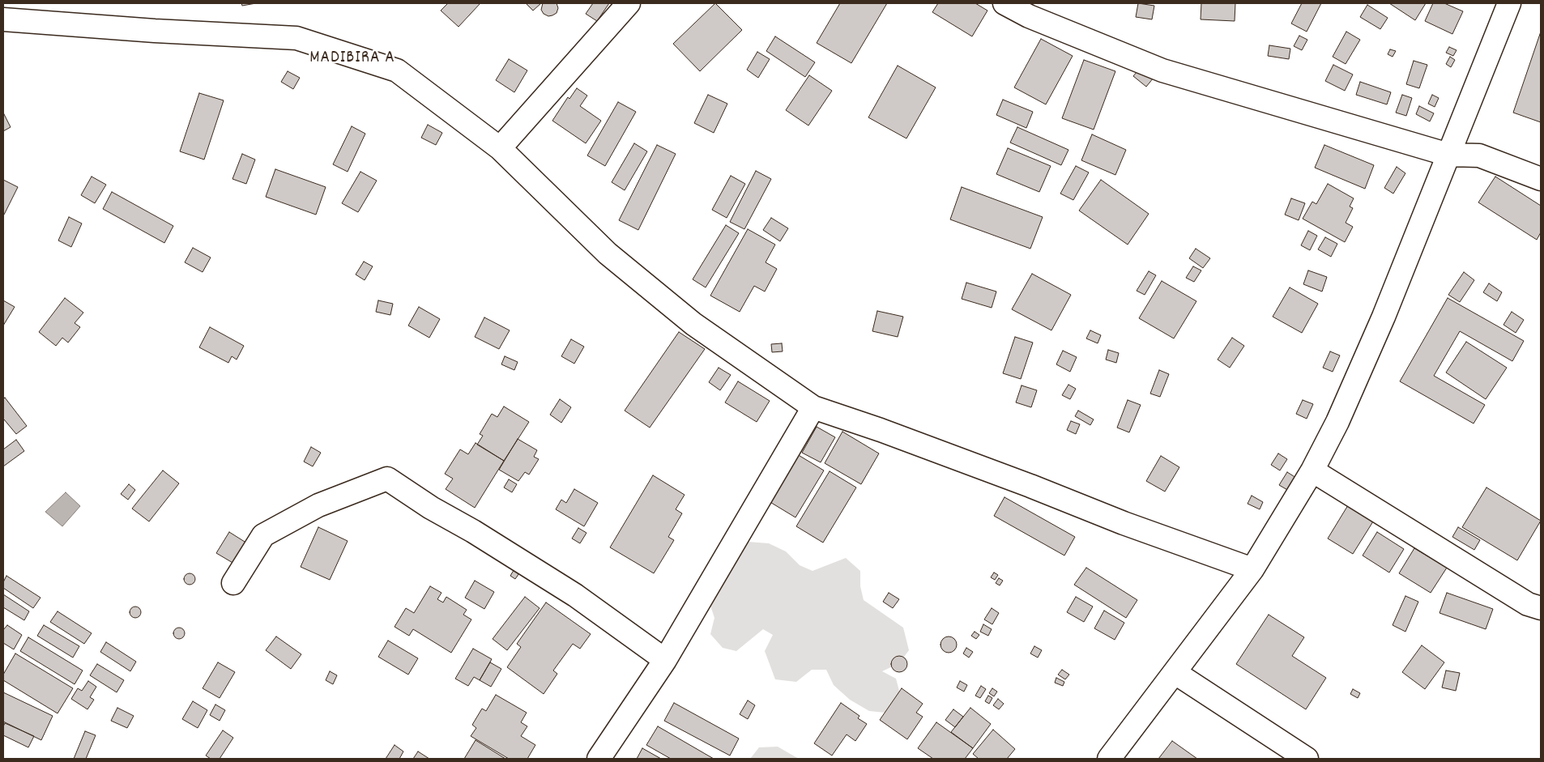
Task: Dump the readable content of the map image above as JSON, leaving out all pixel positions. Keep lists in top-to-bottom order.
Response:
{
  "districts": ["MADIBIRA A"]
}
